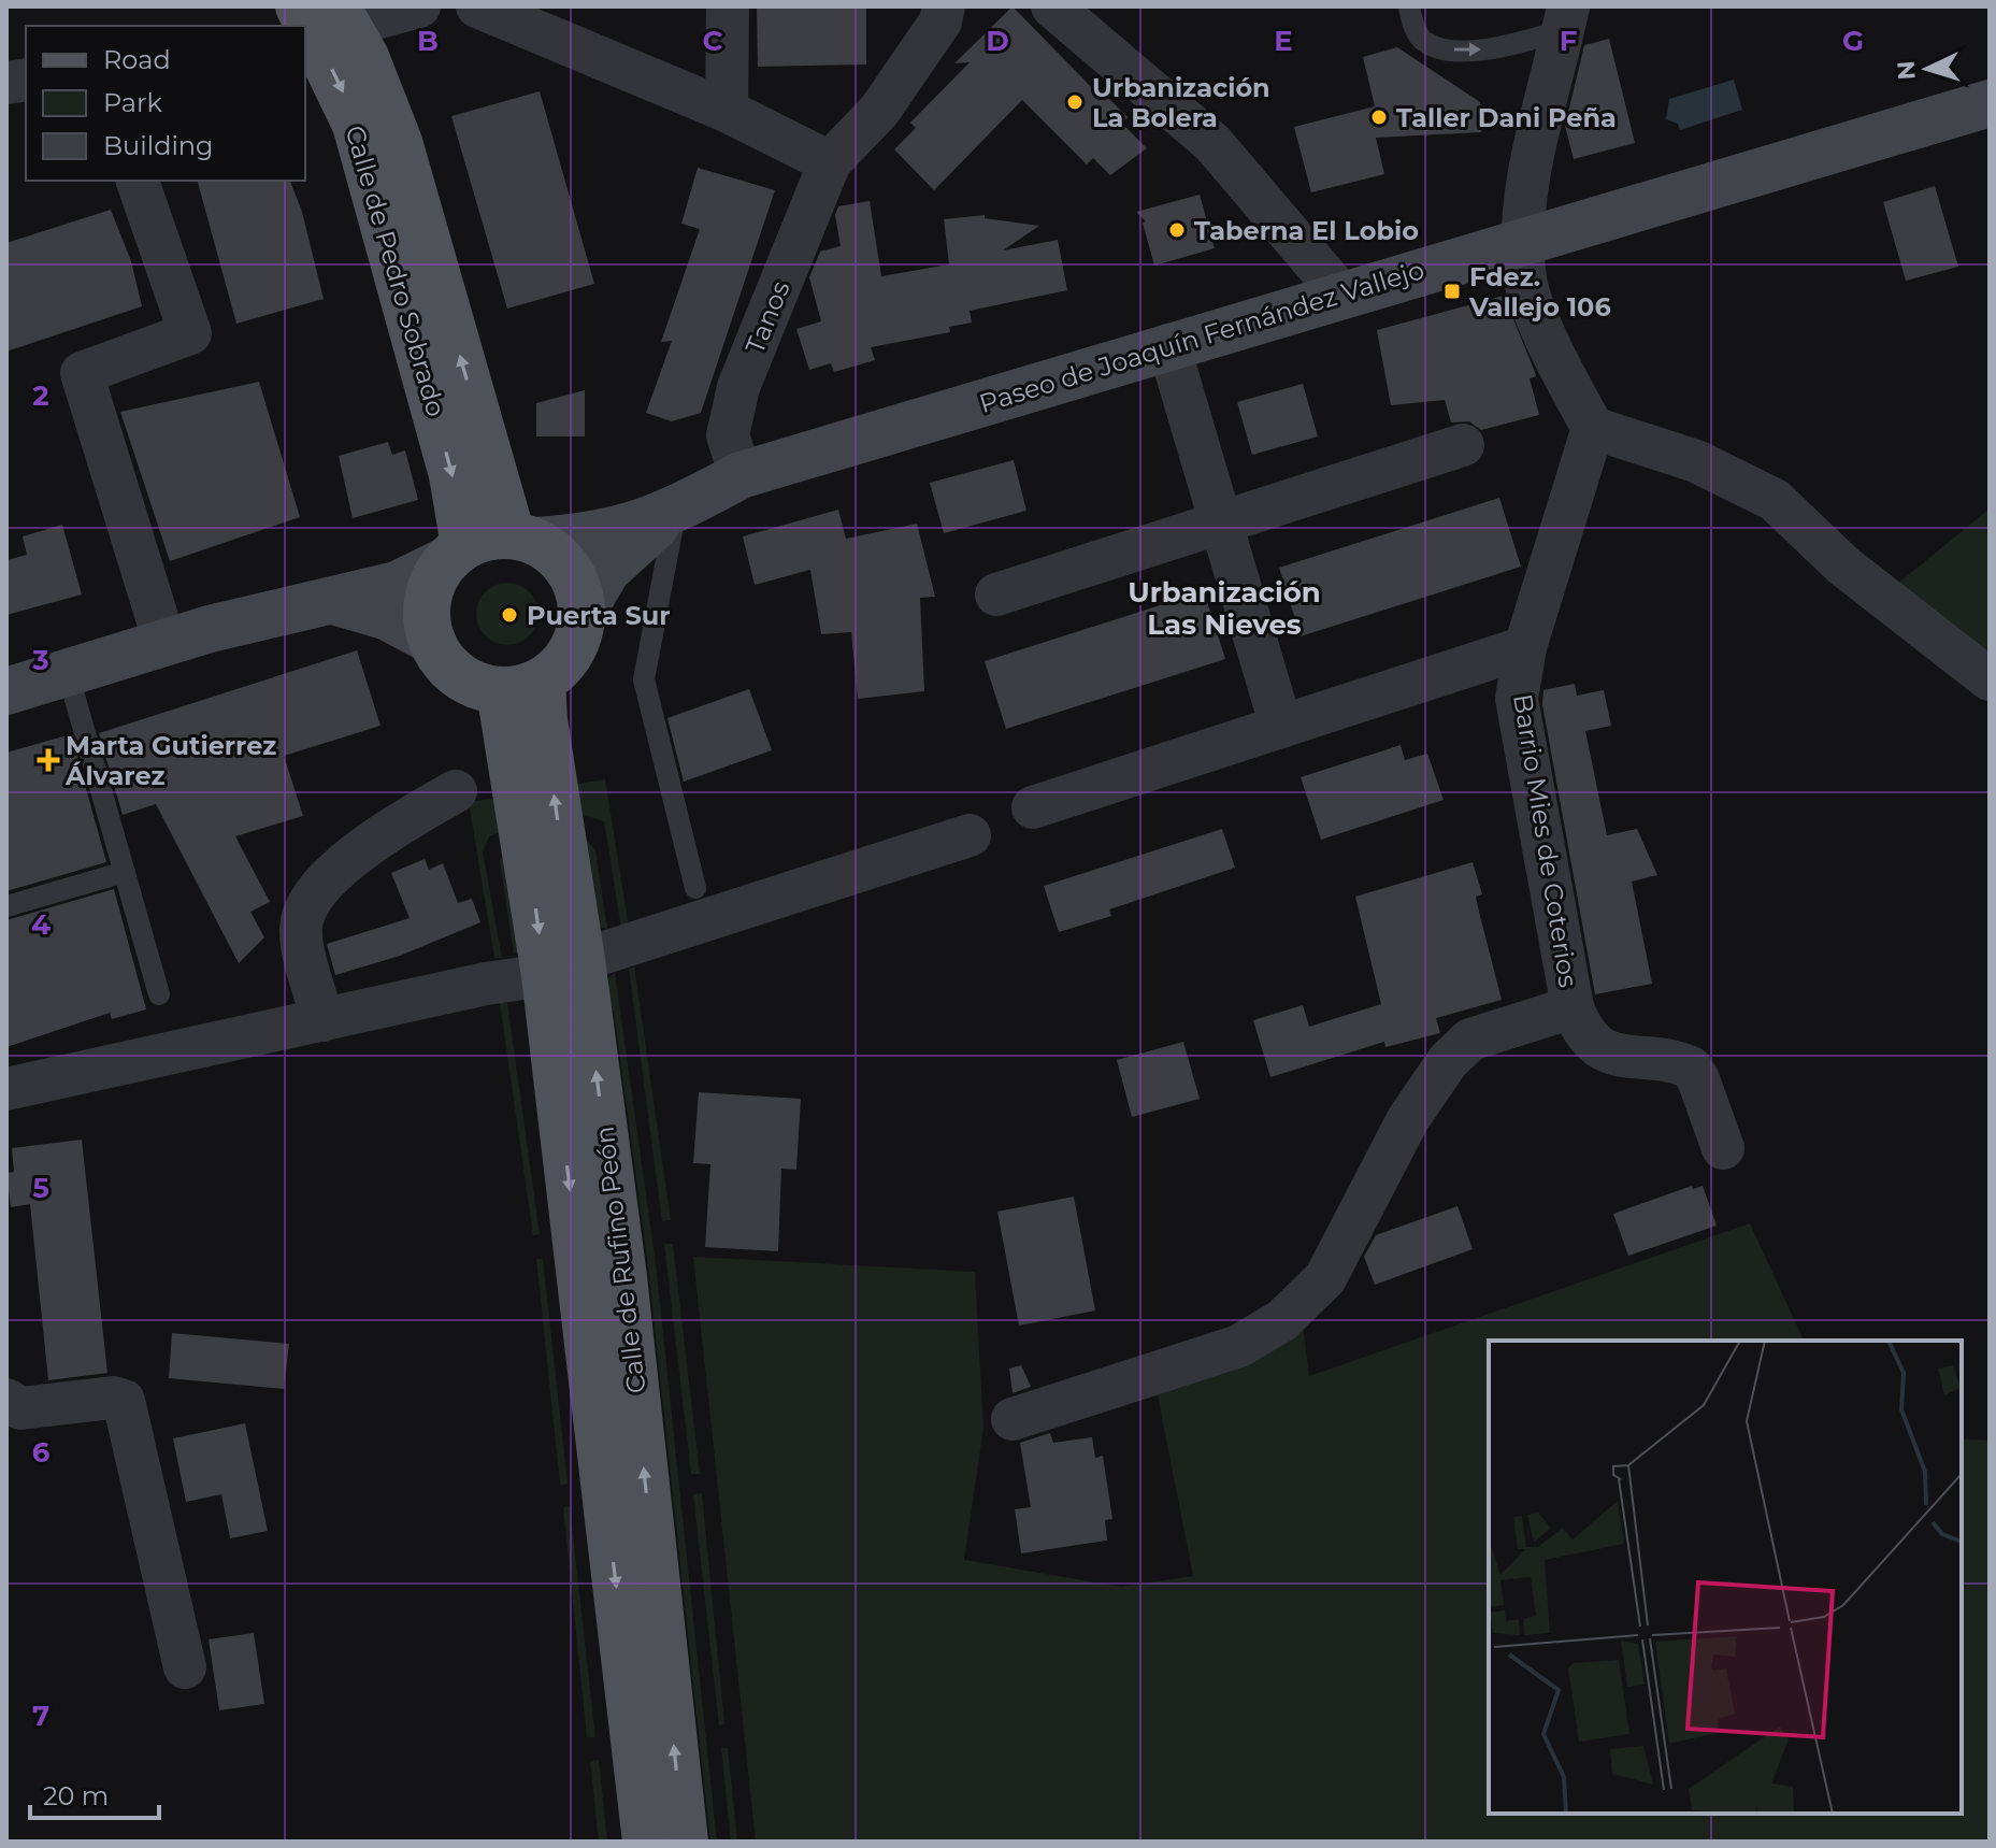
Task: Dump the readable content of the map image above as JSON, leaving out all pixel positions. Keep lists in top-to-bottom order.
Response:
{
  "streets": {
    "main road": ["Calle de Pedro Sobrado", "Calle de Rufino Peón"],
    "street": ["Tanos", "Paseo de Joaquín Fernández Vallejo", "Barrio Mies de Coterios"]
  },
  "crossings": [
    ["Calle de Pedro Sobrado", "Paseo de Joaquín Fernández Vallejo"],
    ["Calle de Pedro Sobrado", "Calle de Rufino Peón"],
    ["Tanos", "Paseo de Joaquín Fernández Vallejo"],
    ["Paseo de Joaquín Fernández Vallejo", "Calle de Rufino Peón"]
  ],
  "districts": ["Urbanización Las Nieves"],
  "places": {
    "other": [
      "Urbanización La Bolera",
      "Taller Dani Peña",
      "Taberna El Lobio",
      "Puerta Sur"
    ],
    "transit": ["Fdez. Vallejo 106"],
    "health": ["Marta Gutierrez Álvarez"]
  },
  "legend": ["Road", "Park", "Building"],
  "scale_bar": "20 m",
  "north": "left",
  "grid": {
    "columns": [
      "B",
      "C",
      "D",
      "E",
      "F",
      "G"
    ],
    "rows": [
      "2",
      "3",
      "4",
      "5",
      "6",
      "7"
    ]
  }
}
